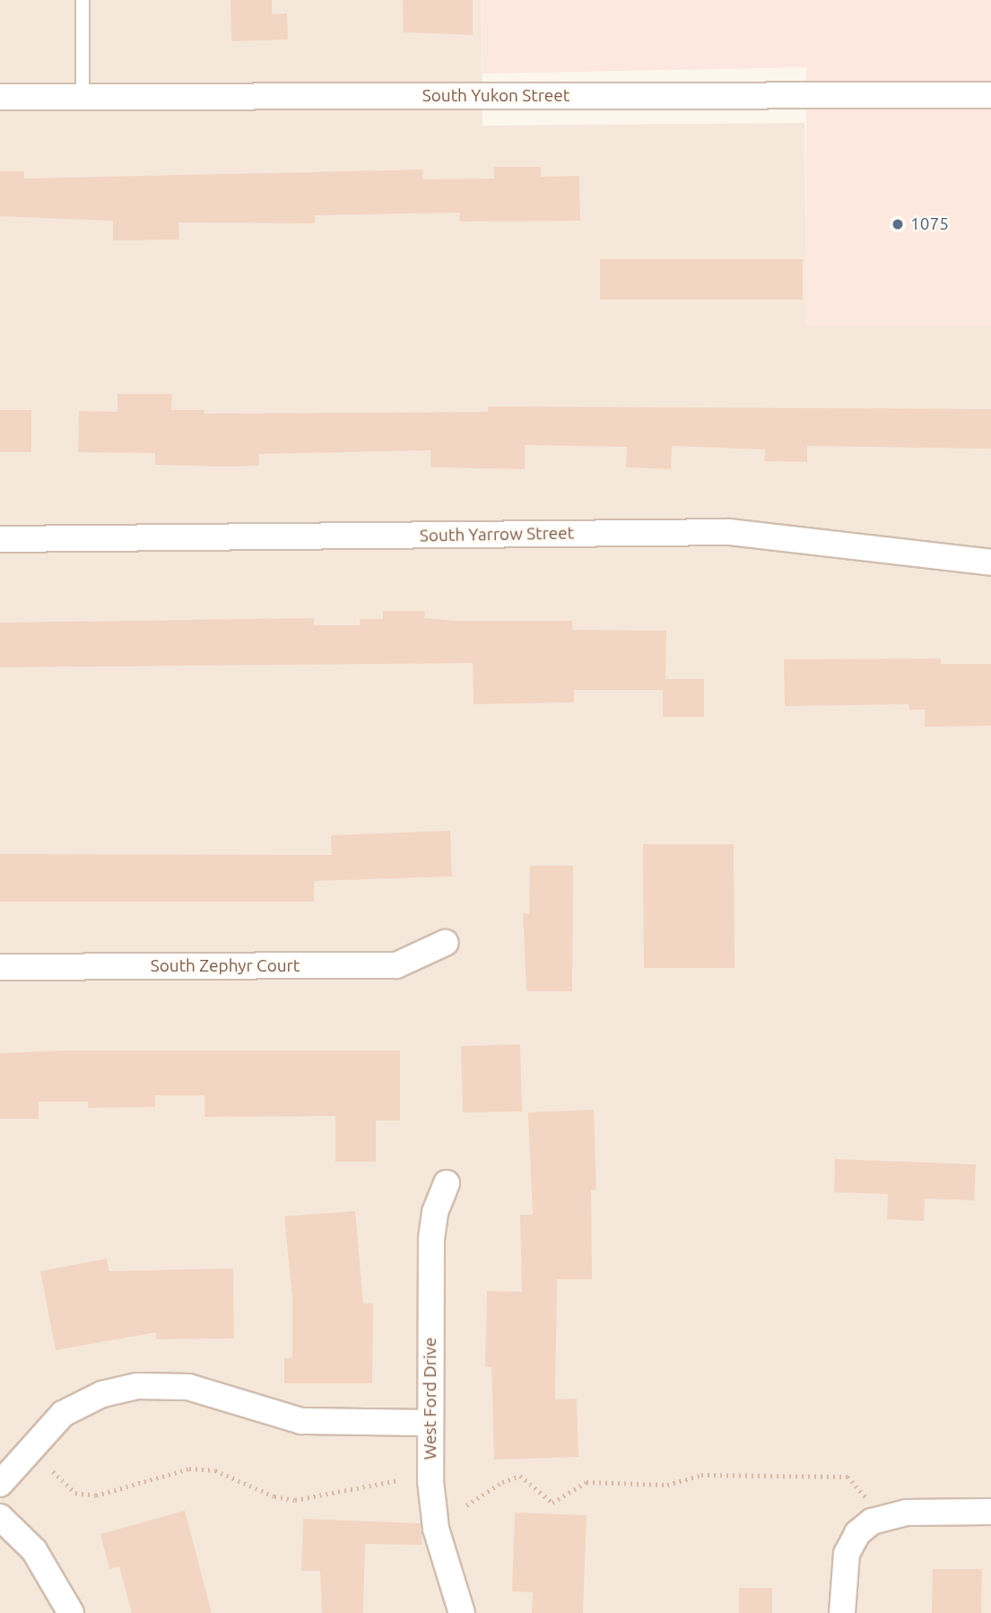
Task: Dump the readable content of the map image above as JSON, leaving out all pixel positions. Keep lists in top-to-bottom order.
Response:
{
  "streets": {
    "street": [
      "South Yukon Street",
      "South Yarrow Street",
      "South Zephyr Court",
      "West Ford Drive"
    ]
  },
  "places": ["1075"]
}
